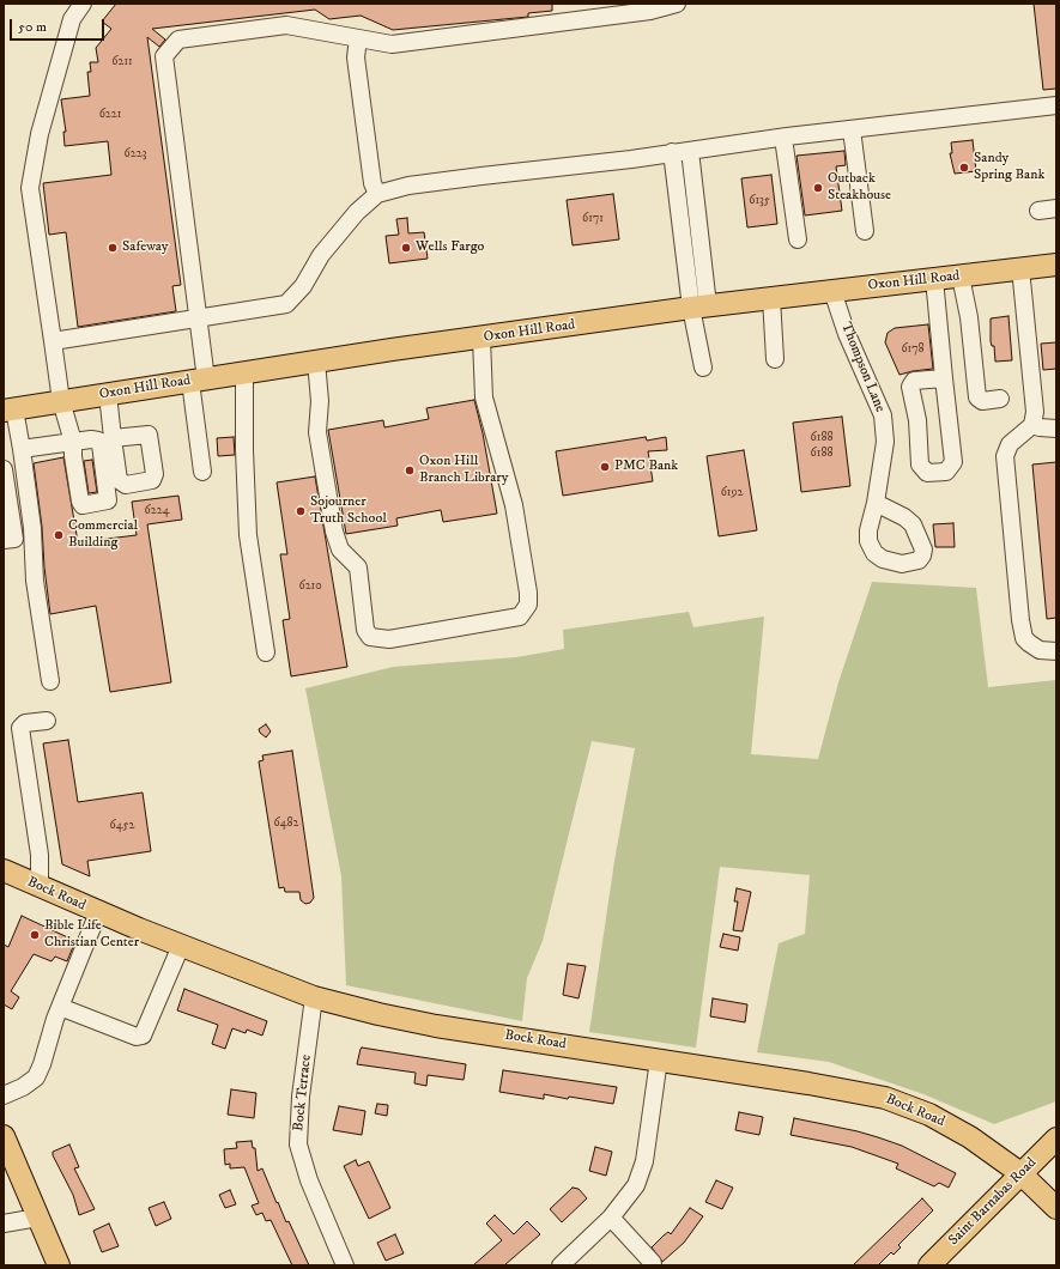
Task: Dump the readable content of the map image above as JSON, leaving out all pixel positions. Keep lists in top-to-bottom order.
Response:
{
  "streets": {
    "main road": ["Oxon Hill Road", "Bock Road", "Saint Barnabas Road"],
    "street": ["Thompson Lane", "Bock Terrace"]
  },
  "crossings": [
    ["Oxon Hill Road", "Thompson Lane"],
    ["Bock Road", "Bock Terrace"],
    ["Bock Road", "Saint Barnabas Road"]
  ],
  "places": [
    "Sandy Spring Bank",
    "Outback Steakhouse",
    "Safeway",
    "Wells Fargo",
    "PMC Bank",
    "Oxon Hill Branch Library",
    "Sojourner Truth School",
    "Commercial Building",
    "Bible Life Christian Center"
  ],
  "house_numbers": [
    "6211",
    "6221",
    "6223",
    "6135",
    "6171",
    "6178",
    "6188",
    "6188",
    "6192",
    "6224",
    "6210",
    "6482",
    "6452"
  ],
  "scale_bar": "50 m"
}
